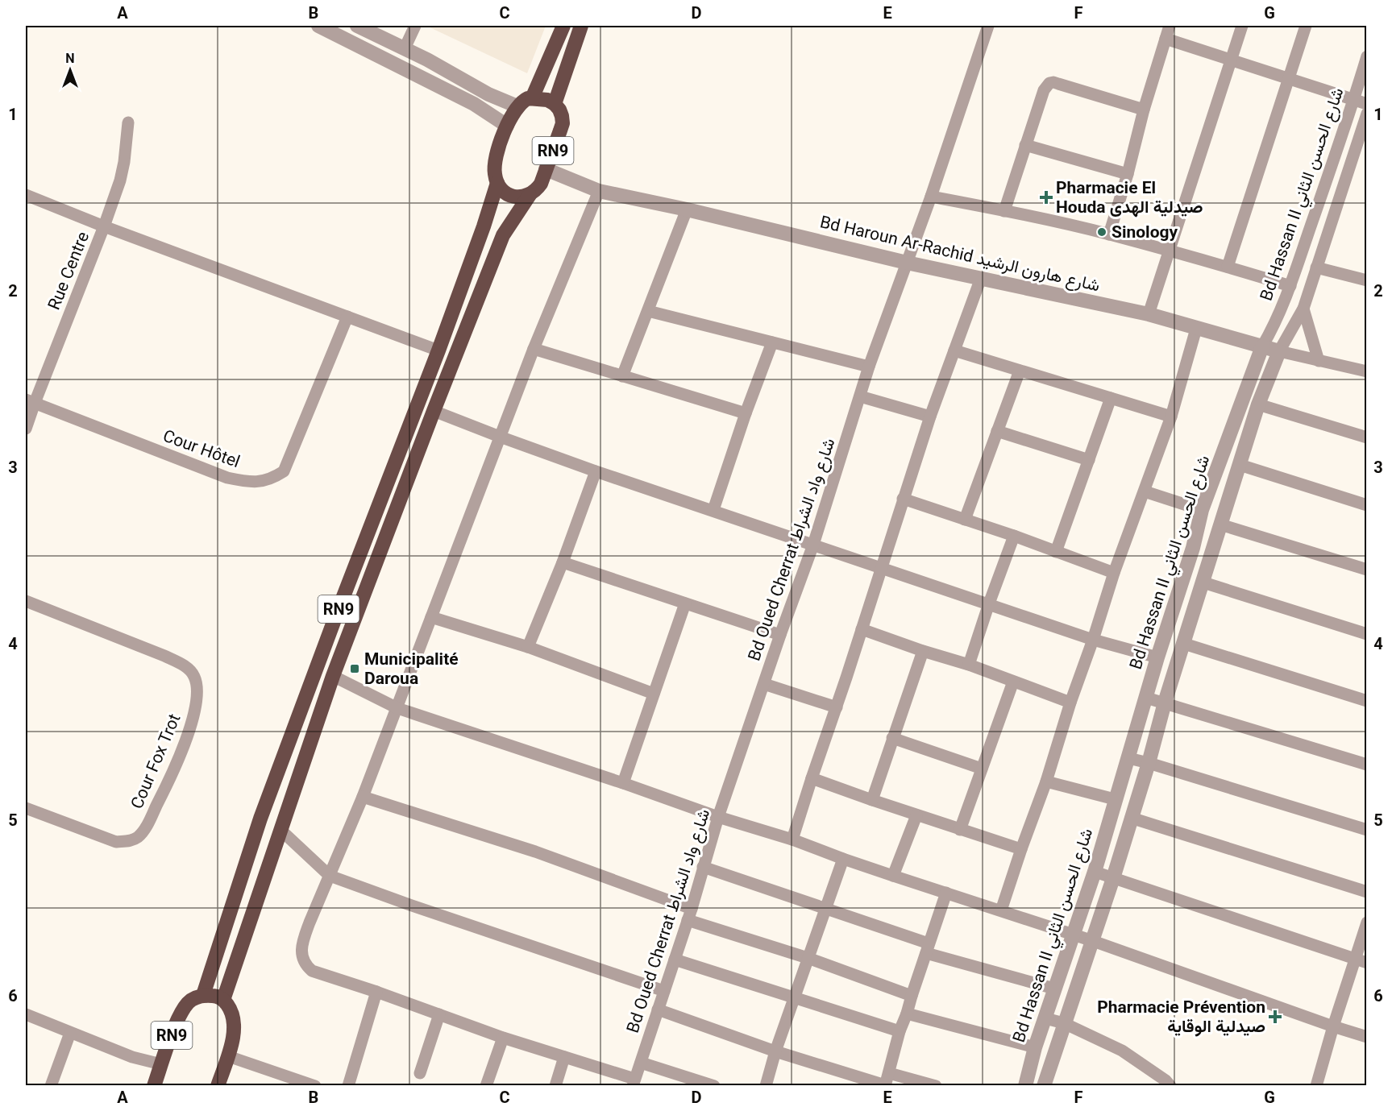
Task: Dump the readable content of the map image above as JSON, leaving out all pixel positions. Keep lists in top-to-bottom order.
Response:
{
  "streets": {
    "highway": ["RN9"],
    "street": [
      "Bd Hassan II شارع الحسن الثاني",
      "Bd Haroun Ar-Rachid شارع هارون الرشيد",
      "Rue Centre",
      "Cour Hôtel",
      "Bd Oued Cherrat شارع واد الشراط",
      "Cour Fox Trot"
    ]
  },
  "crossings": [
    ["RN9", "Bd Haroun Ar-Rachid شارع هارون الرشيد"],
    ["Bd Hassan II شارع الحسن الثاني", "Bd Haroun Ar-Rachid شارع هارون الرشيد"],
    ["Bd Haroun Ar-Rachid شارع هارون الرشيد", "Bd Oued Cherrat شارع واد الشراط"],
    ["Rue Centre", "Cour Hôtel"]
  ],
  "places": {
    "health": ["Pharmacie El Houda صيدلية الهدى", "Pharmacie Prévention صيدلية الوقاية"],
    "other": ["Sinology"],
    "transit": ["Municipalité Daroua"]
  },
  "north": "top",
  "grid": {
    "columns": [
      "A",
      "B",
      "C",
      "D",
      "E",
      "F",
      "G"
    ],
    "rows": [
      "1",
      "2",
      "3",
      "4",
      "5",
      "6"
    ]
  }
}
